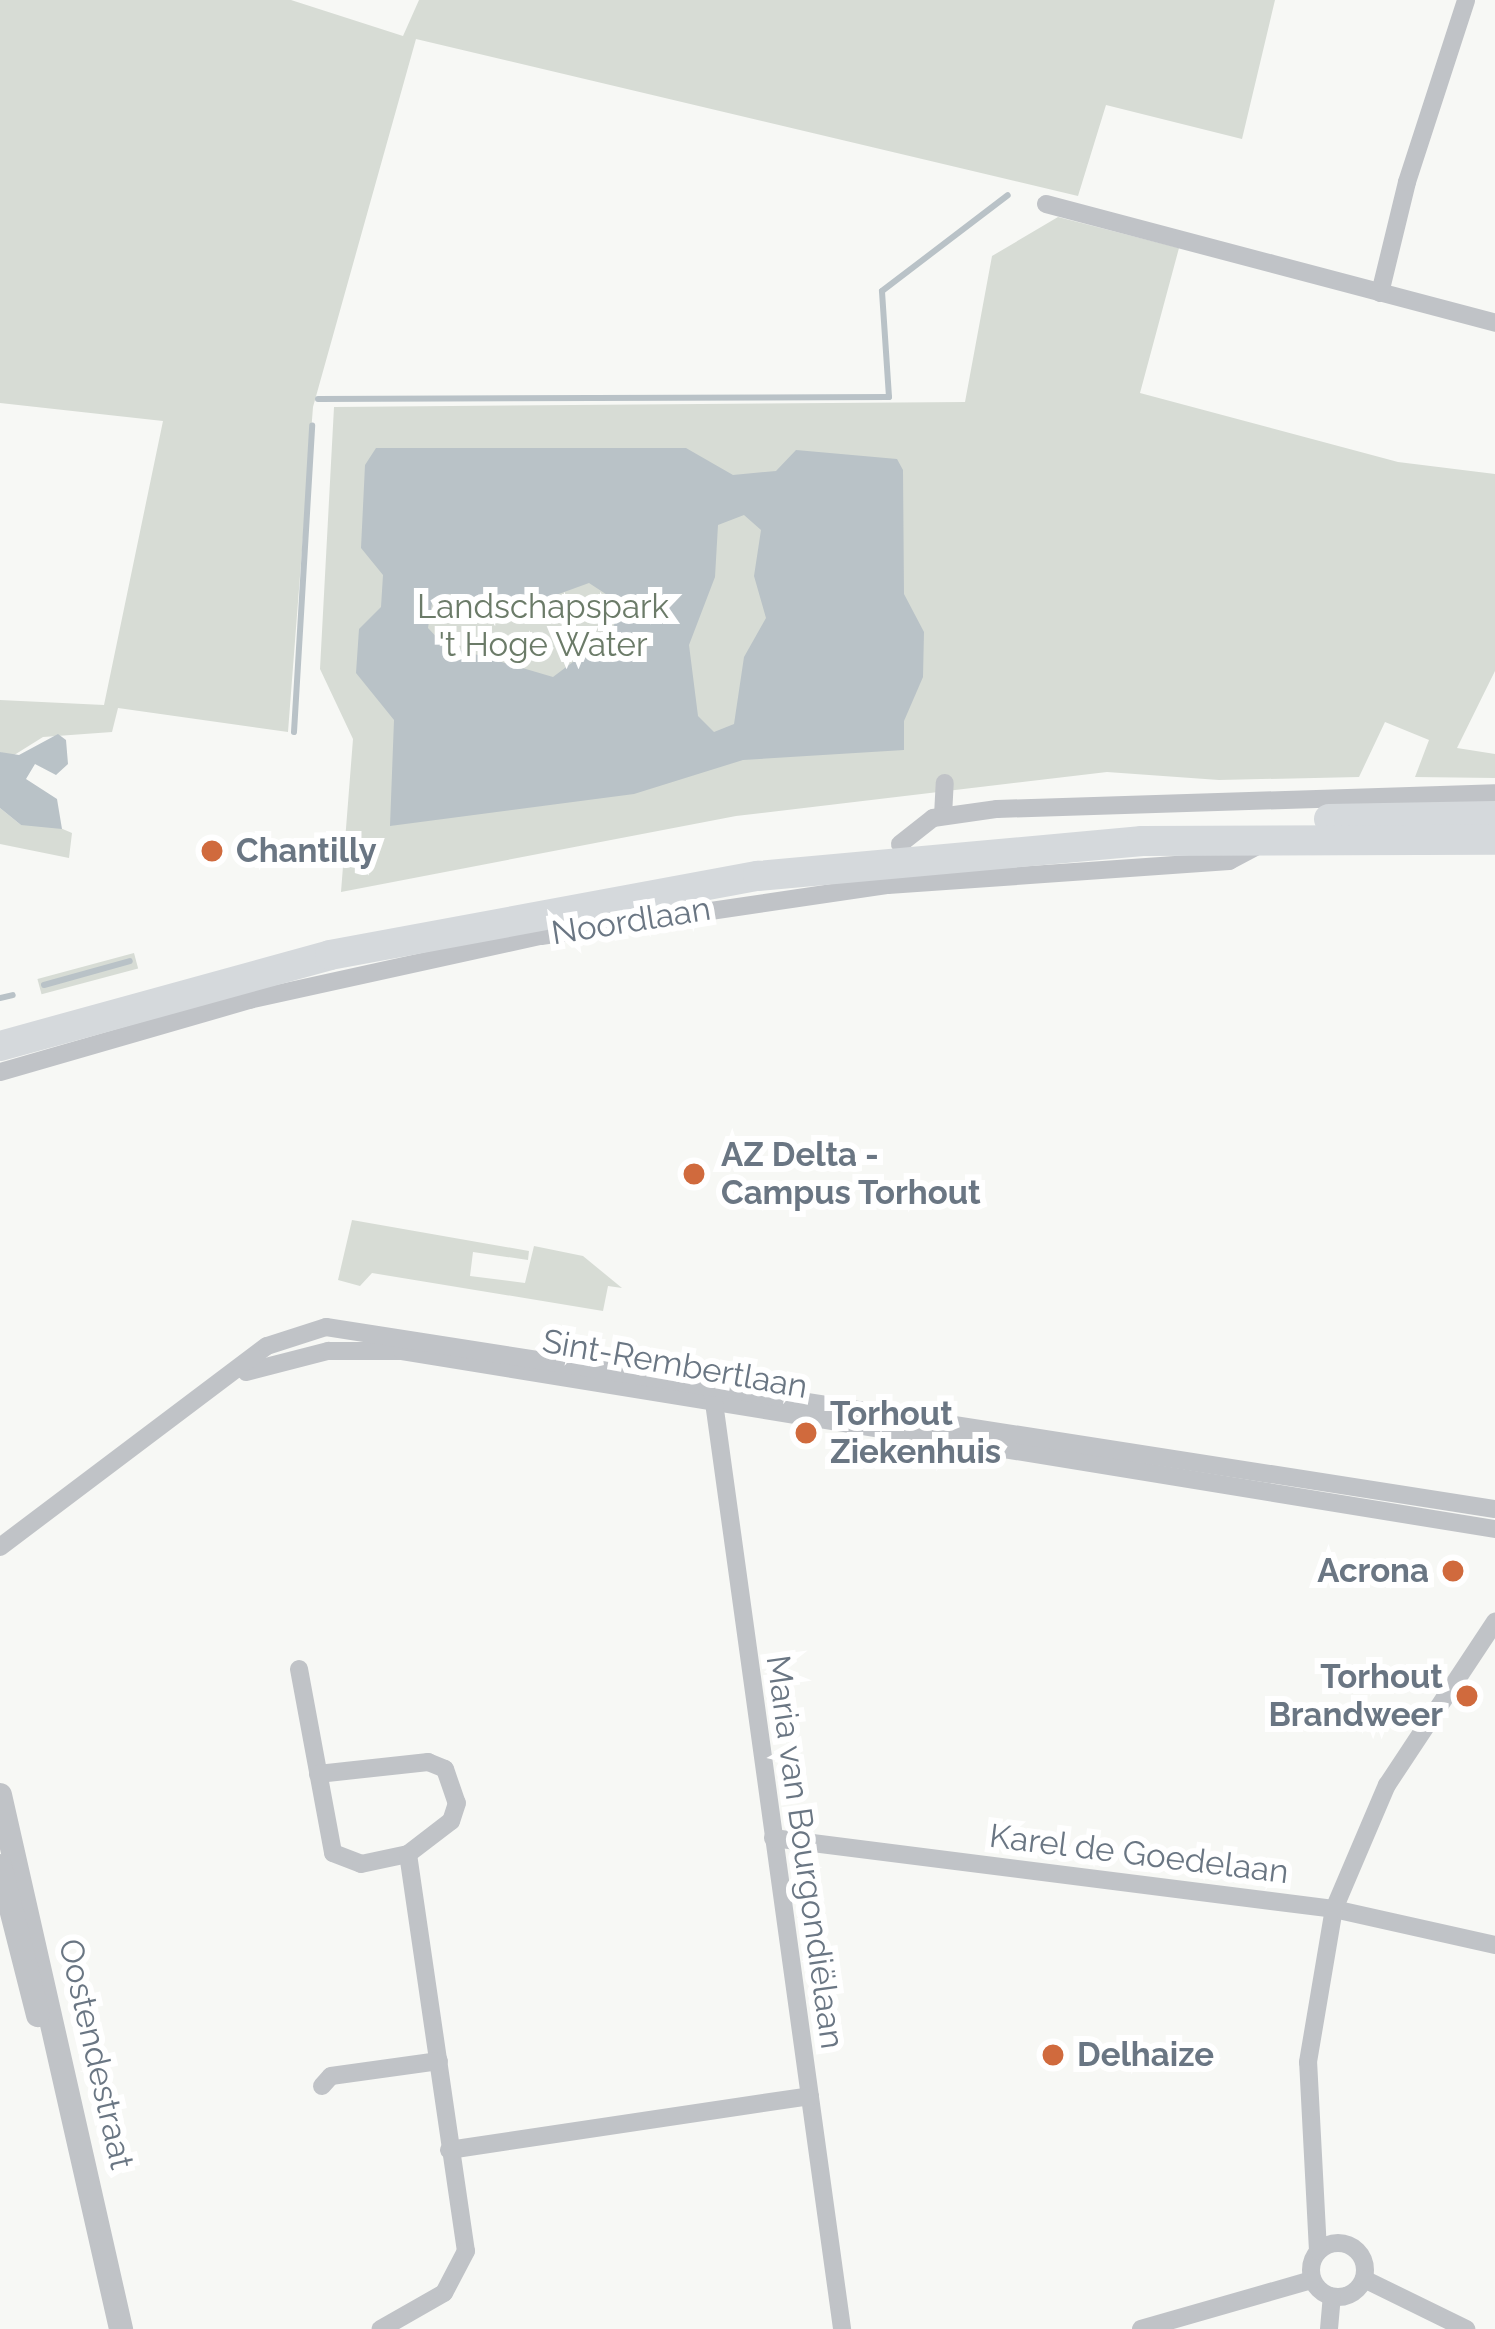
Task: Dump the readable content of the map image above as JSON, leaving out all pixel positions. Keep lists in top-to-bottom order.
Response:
{
  "streets": {
    "main road": ["Noordlaan"],
    "street": [
      "Sint-Rembertlaan",
      "Maria van Bourgondiëlaan",
      "Karel de Goedelaan",
      "Oostendestraat"
    ]
  },
  "crossings": [
    ["Sint-Rembertlaan", "Maria van Bourgondiëlaan"],
    ["Maria van Bourgondiëlaan", "Karel de Goedelaan"]
  ],
  "parks": ["Landschapspark 't Hoge Water"],
  "places": [
    "Chantilly",
    "AZ Delta - Campus Torhout",
    "Torhout Ziekenhuis",
    "Acrona",
    "Torhout Brandweer",
    "Delhaize"
  ]
}
